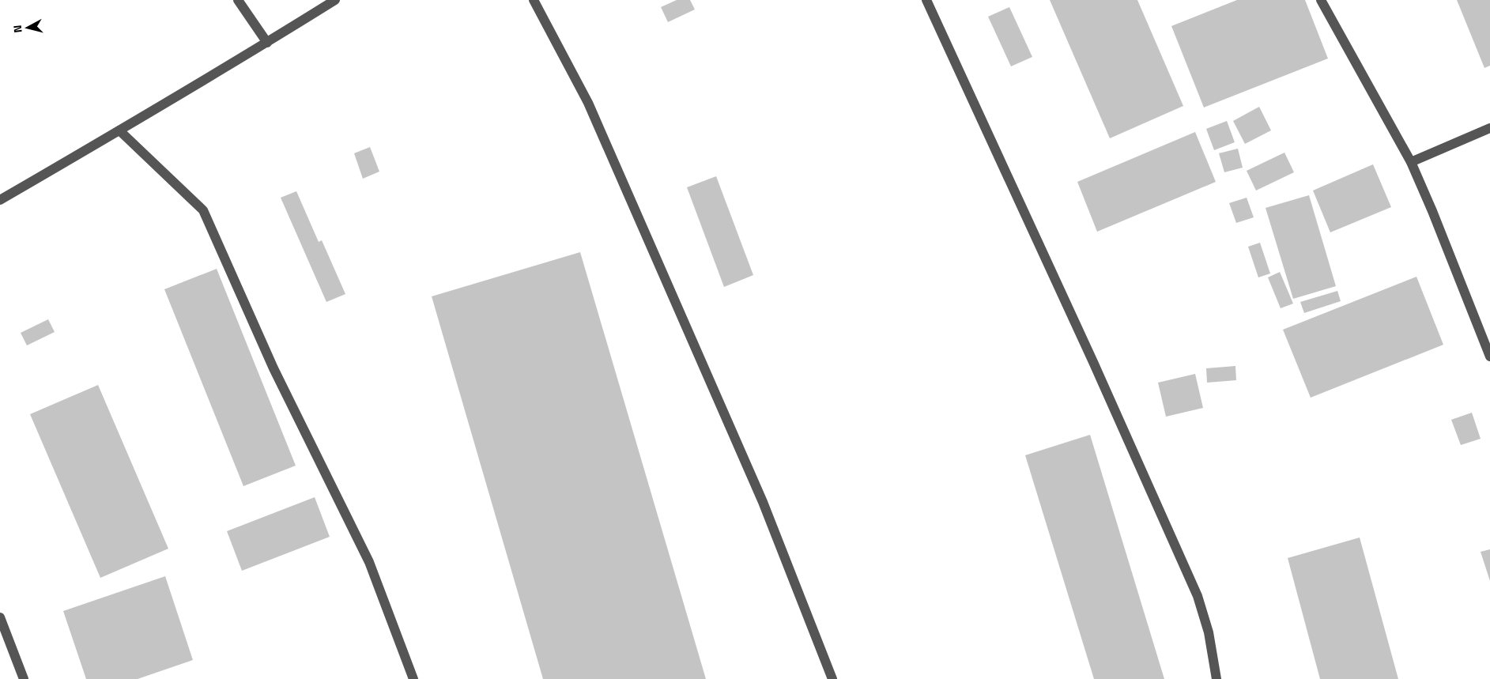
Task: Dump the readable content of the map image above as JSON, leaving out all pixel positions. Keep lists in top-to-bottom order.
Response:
{
  "north": "left"
}
